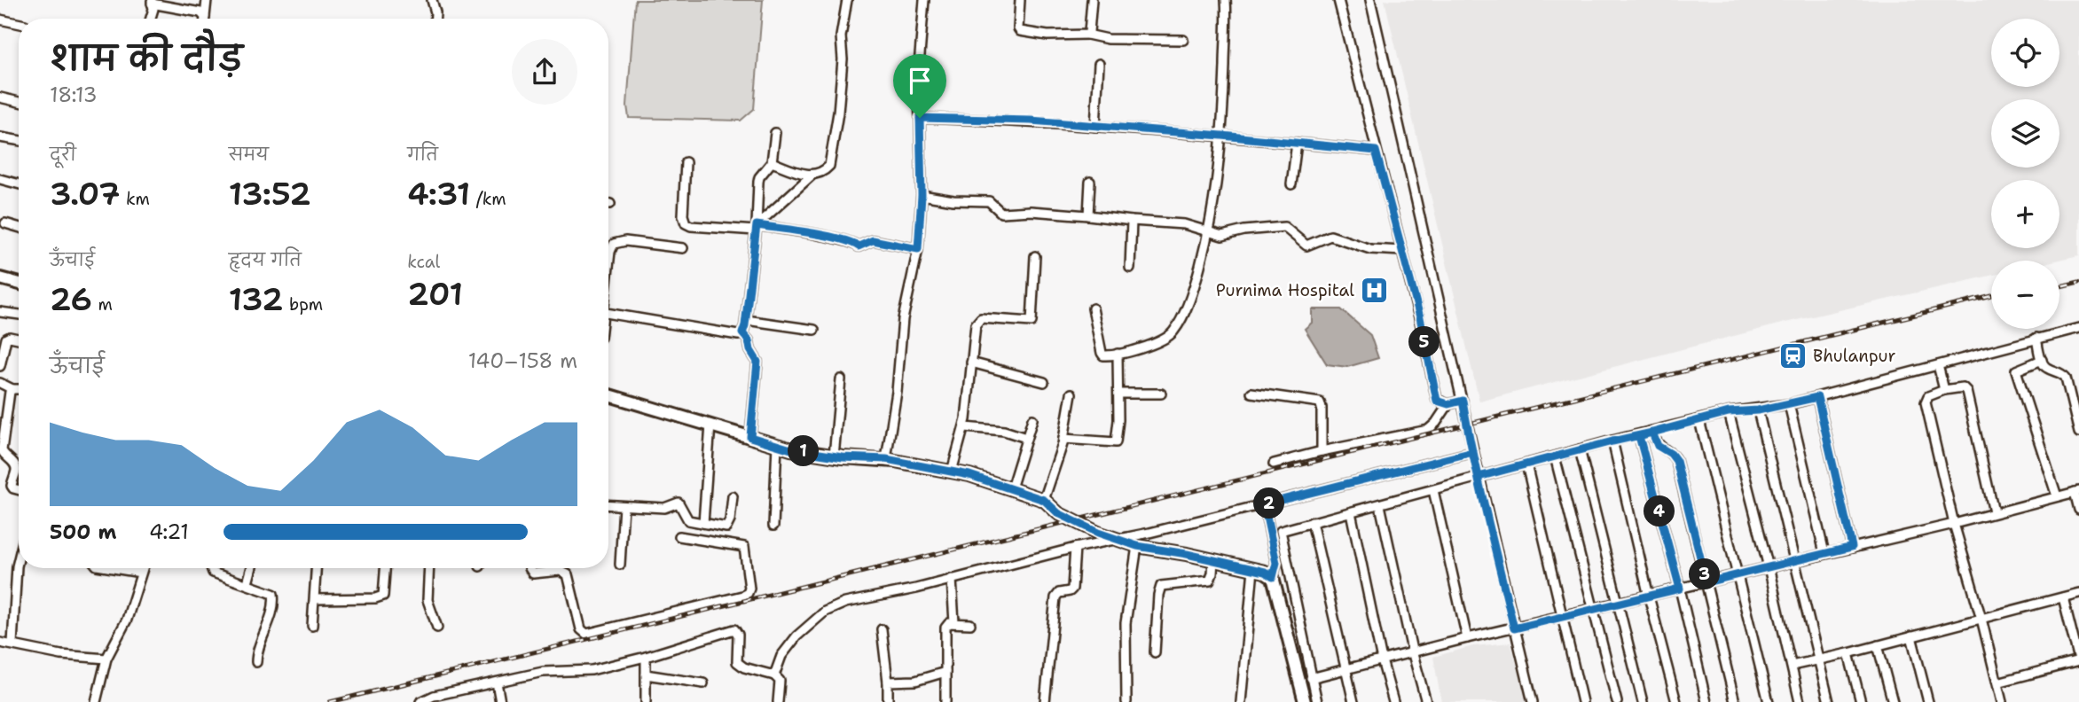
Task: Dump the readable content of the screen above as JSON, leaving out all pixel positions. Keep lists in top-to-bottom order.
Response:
{
  "places": {
    "hospital": ["Purnima Hospital"],
    "station": ["Bhulanpur"]
  },
  "page": {
    "map_buttons": ["+", "−"],
    "heading": ["शाम की दौड़", "18:13"],
    "stats": [
      ["दूरी", "3.07 km"],
      ["समय", "13:52"],
      ["गति", "4:31 /km"],
      ["ऊँचाई", "26 m"],
      ["हृदय गति", "132 bpm"],
      ["kcal", "201"]
    ],
    "pins": [
      "5",
      "1",
      "2",
      "4",
      "3"
    ],
    "chart": ["ऊँचाई", "140–158 m"],
    "list": [
      {
        "name": "500 m",
        "note": "4:21"
      }
    ]
  }
}
